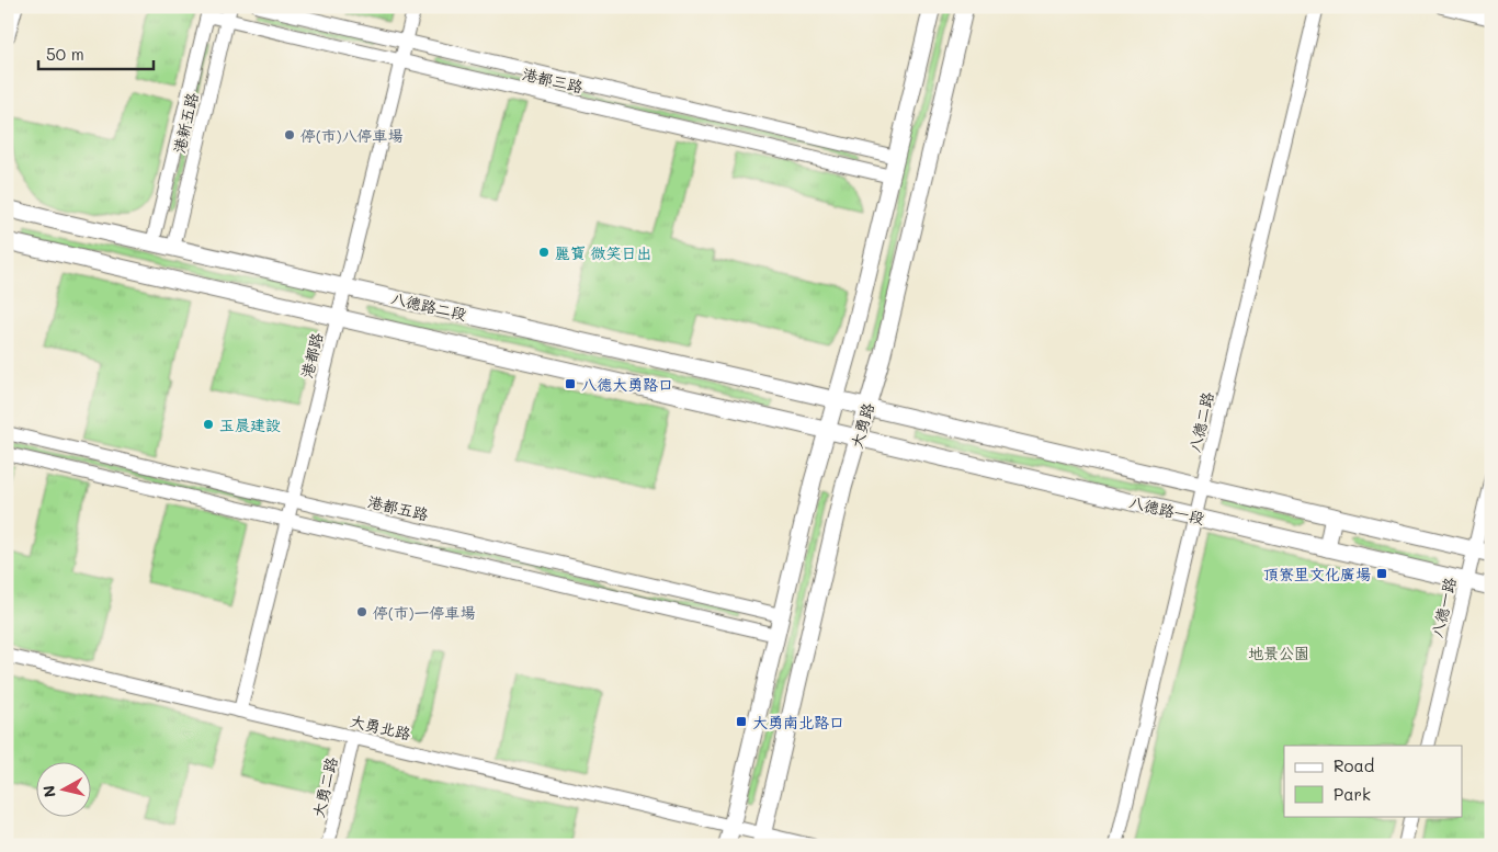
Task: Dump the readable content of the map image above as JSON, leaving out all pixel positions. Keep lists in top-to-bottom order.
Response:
{
  "streets": {
    "street": [
      "港都三路",
      "港新五路",
      "八德路二段",
      "港都路",
      "八德二路",
      "大勇路",
      "港都五路",
      "八德路一段",
      "八德一路",
      "大勇北路",
      "大勇二路"
    ]
  },
  "crossings": [
    ["港都三路", "港新五路"],
    ["港都三路", "港都路"],
    ["港都三路", "大勇路"],
    ["港新五路", "八德路二段"],
    ["八德路二段", "港都路"],
    ["八德路二段", "大勇路"],
    ["八德路二段", "八德路一段"],
    ["港都路", "港都五路"],
    ["港都路", "大勇北路"],
    ["八德二路", "八德路一段"],
    ["大勇路", "港都五路"],
    ["大勇路", "八德路一段"],
    ["大勇路", "大勇北路"],
    ["八德路一段", "八德一路"],
    ["大勇北路", "大勇二路"]
  ],
  "parks": ["地景公園"],
  "places": {
    "other": [
      "停(市)八停車場",
      "麗寶 微笑日出",
      "玉晨建設",
      "停(市)一停車場"
    ],
    "transit": ["八德大勇路口", "頂寮里文化廣場", "大勇南北路口"]
  },
  "legend": ["Road", "Park"],
  "scale_bar": "50 m",
  "north": "left"
}
